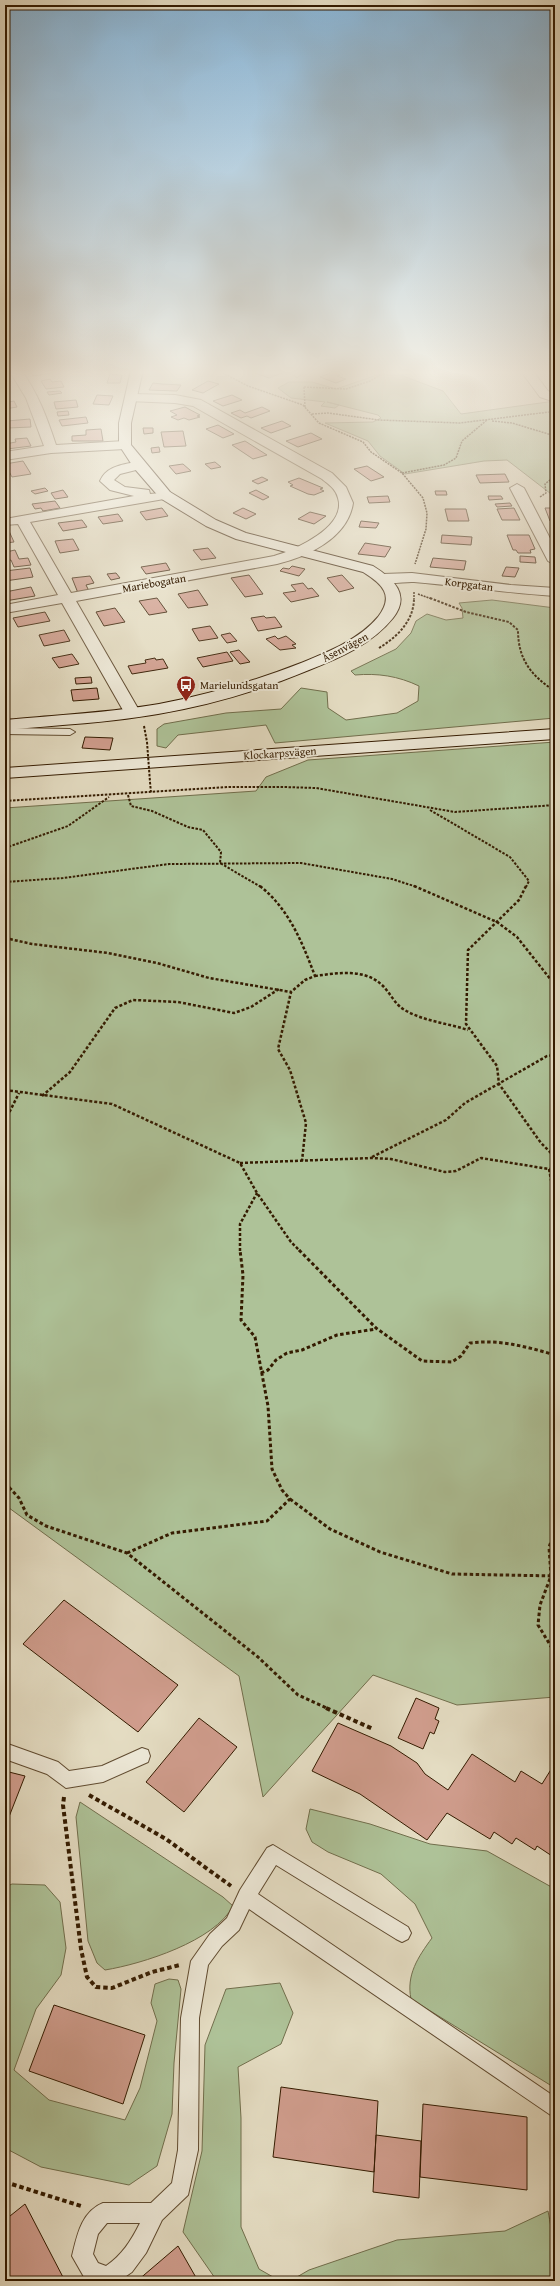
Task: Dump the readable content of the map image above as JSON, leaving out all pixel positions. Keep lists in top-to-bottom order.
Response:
{
  "streets": {
    "street": [
      "Mariebogatan",
      "Korpgatan",
      "Åsenvägen",
      "Klockarpsvägen"
    ]
  },
  "crossings": [
    ["Korpgatan", "Åsenvägen"]
  ],
  "places": {
    "bus stop": ["Marielundsgatan"]
  }
}
